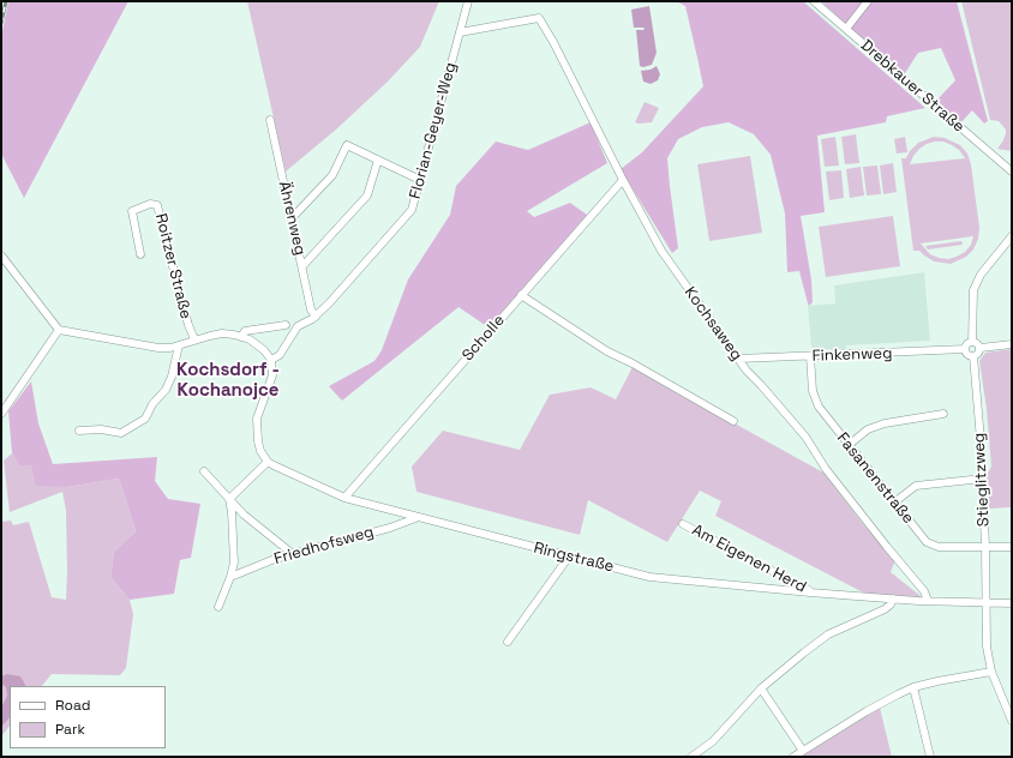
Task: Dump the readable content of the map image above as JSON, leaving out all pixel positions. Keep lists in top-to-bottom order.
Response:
{
  "streets": {
    "street": [
      "Drebkauer Straße",
      "Florian-Geyer-Weg",
      "Ährenweg",
      "Roitzer Straße",
      "Kochsaweg",
      "Scholle",
      "Finkenweg",
      "Fasanenstraße",
      "Stieglitzweg",
      "Friedhofsweg",
      "Ringstraße",
      "Am Eigenen Herd"
    ]
  },
  "crossings": [
    ["Florian-Geyer-Weg", "Ährenweg"],
    ["Florian-Geyer-Weg", "Roitzer Straße"],
    ["Florian-Geyer-Weg", "Kochsaweg"],
    ["Kochsaweg", "Scholle"],
    ["Kochsaweg", "Finkenweg"],
    ["Kochsaweg", "Ringstraße"],
    ["Scholle", "Ringstraße"],
    ["Finkenweg", "Fasanenstraße"],
    ["Finkenweg", "Stieglitzweg"],
    ["Fasanenstraße", "Stieglitzweg"],
    ["Stieglitzweg", "Ringstraße"],
    ["Friedhofsweg", "Ringstraße"],
    ["Ringstraße", "Am Eigenen Herd"]
  ],
  "districts": ["Kochsdorf - Kochanojce"],
  "legend": ["Road", "Park"]
}
